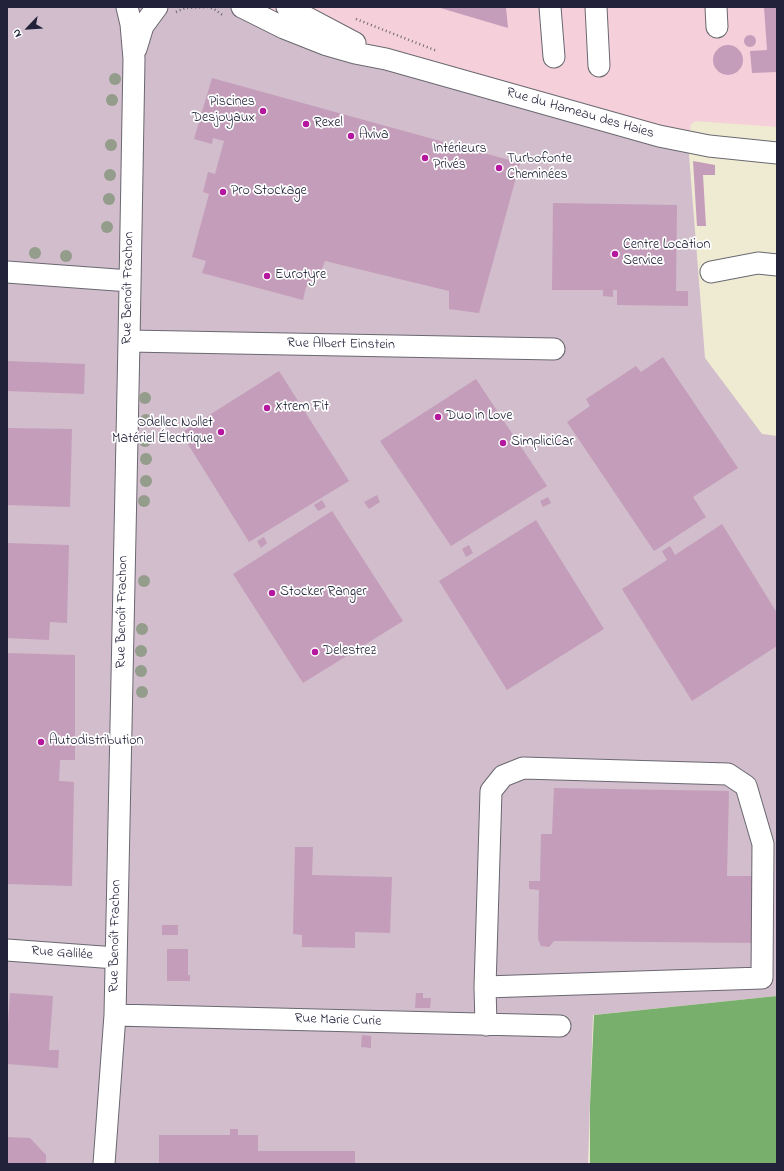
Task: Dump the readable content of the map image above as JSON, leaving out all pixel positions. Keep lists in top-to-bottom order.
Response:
{
  "streets": {
    "street": [
      "Rue du Hameau des Haies",
      "Rue Benoît Frachon",
      "Rue Albert Einstein",
      "Rue Galilée",
      "Rue Marie Curie"
    ]
  },
  "crossings": [
    ["Rue Benoît Frachon", "Rue Albert Einstein"],
    ["Rue Benoît Frachon", "Rue Galilée"],
    ["Rue Benoît Frachon", "Rue Marie Curie"]
  ],
  "places": [
    "Piscines Desjoyaux",
    "Rexel",
    "Aviva",
    "Intérieurs Privés",
    "Turbofonte Cheminées",
    "Pro Stockage",
    "Centre Location Service",
    "Eurotyre",
    "Xtrem Fit",
    "Duo in Love",
    "Odellec Nollet Matériel Électrique",
    "SimpliciCar",
    "Stocker Ranger",
    "Delestrez",
    "Autodistribution"
  ],
  "north": "bottom left"
}
